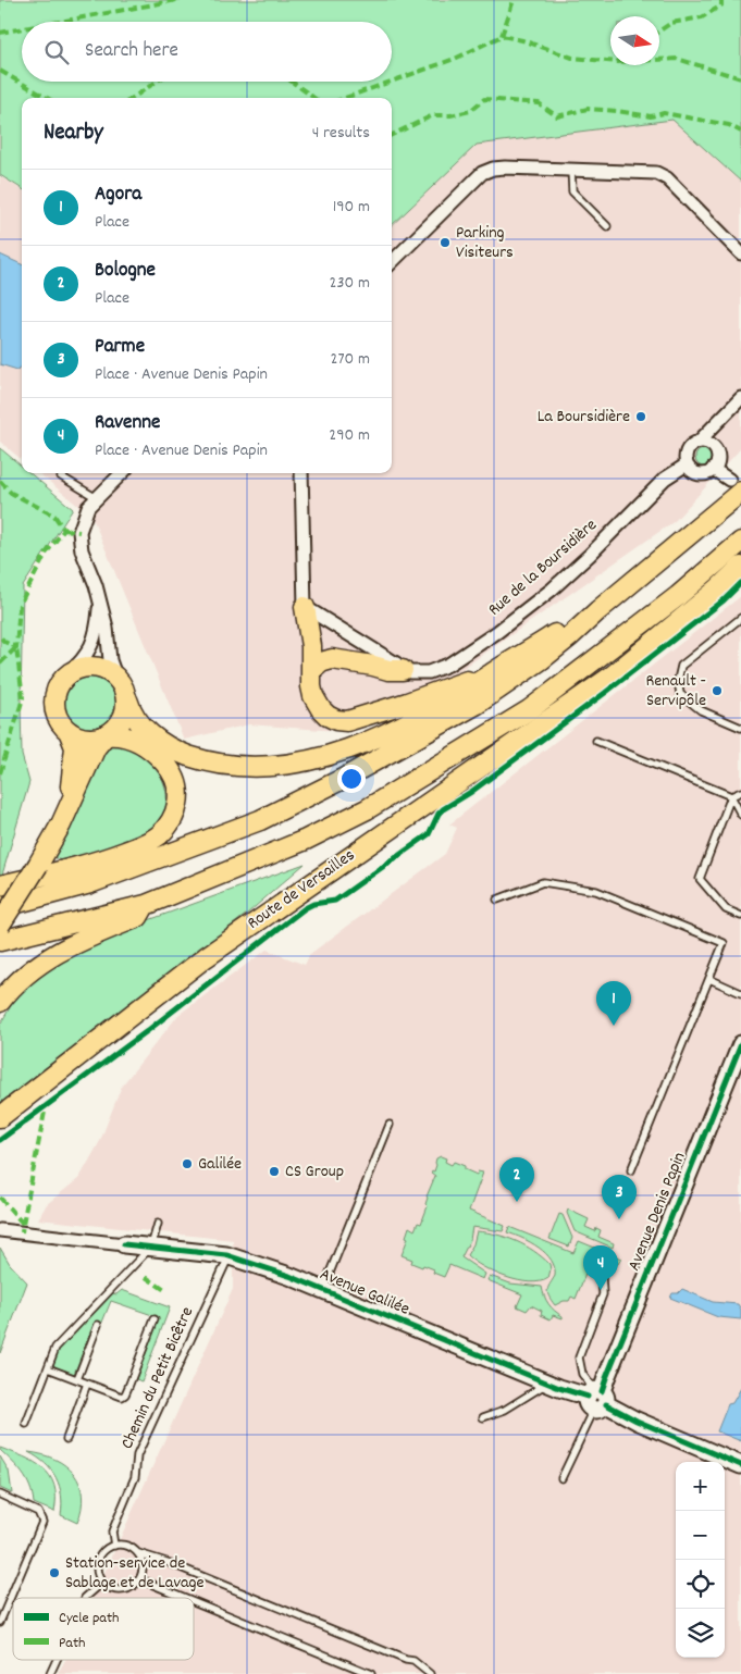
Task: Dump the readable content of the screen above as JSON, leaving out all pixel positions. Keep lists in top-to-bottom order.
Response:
{
  "streets": {
    "main road": ["Route de Versailles", "Avenue Denis Papin", "Avenue Galilée"],
    "street": ["Rue de la Boursidière"],
    "lane": ["Chemin du Petit Bicêtre"]
  },
  "crossings": [
    ["Avenue Denis Papin", "Avenue Galilée"],
    ["Avenue Galilée", "Chemin du Petit Bicêtre"]
  ],
  "places": [
    "Parking Visiteurs",
    "La Boursidière",
    "Renault - Servipôle",
    "Galilée",
    "CS Group",
    "Station-service de Sablage et de Lavage"
  ],
  "legend": ["Cycle path", "Path"],
  "north": "right",
  "page": {
    "search": "Search here",
    "heading": ["Nearby", "4 results"],
    "list": [
      {
        "mark": "1",
        "name": "Agora",
        "note": "Place",
        "value": "190 m"
      },
      {
        "mark": "2",
        "name": "Bologne",
        "note": "Place",
        "value": "230 m"
      },
      {
        "mark": "3",
        "name": "Parme",
        "note": "Place · Avenue Denis Papin",
        "value": "270 m"
      },
      {
        "mark": "4",
        "name": "Ravenne",
        "note": "Place · Avenue Denis Papin",
        "value": "290 m"
      }
    ],
    "pins": [
      "1",
      "2",
      "3",
      "4"
    ],
    "map_buttons": ["+", "−"]
  }
}
